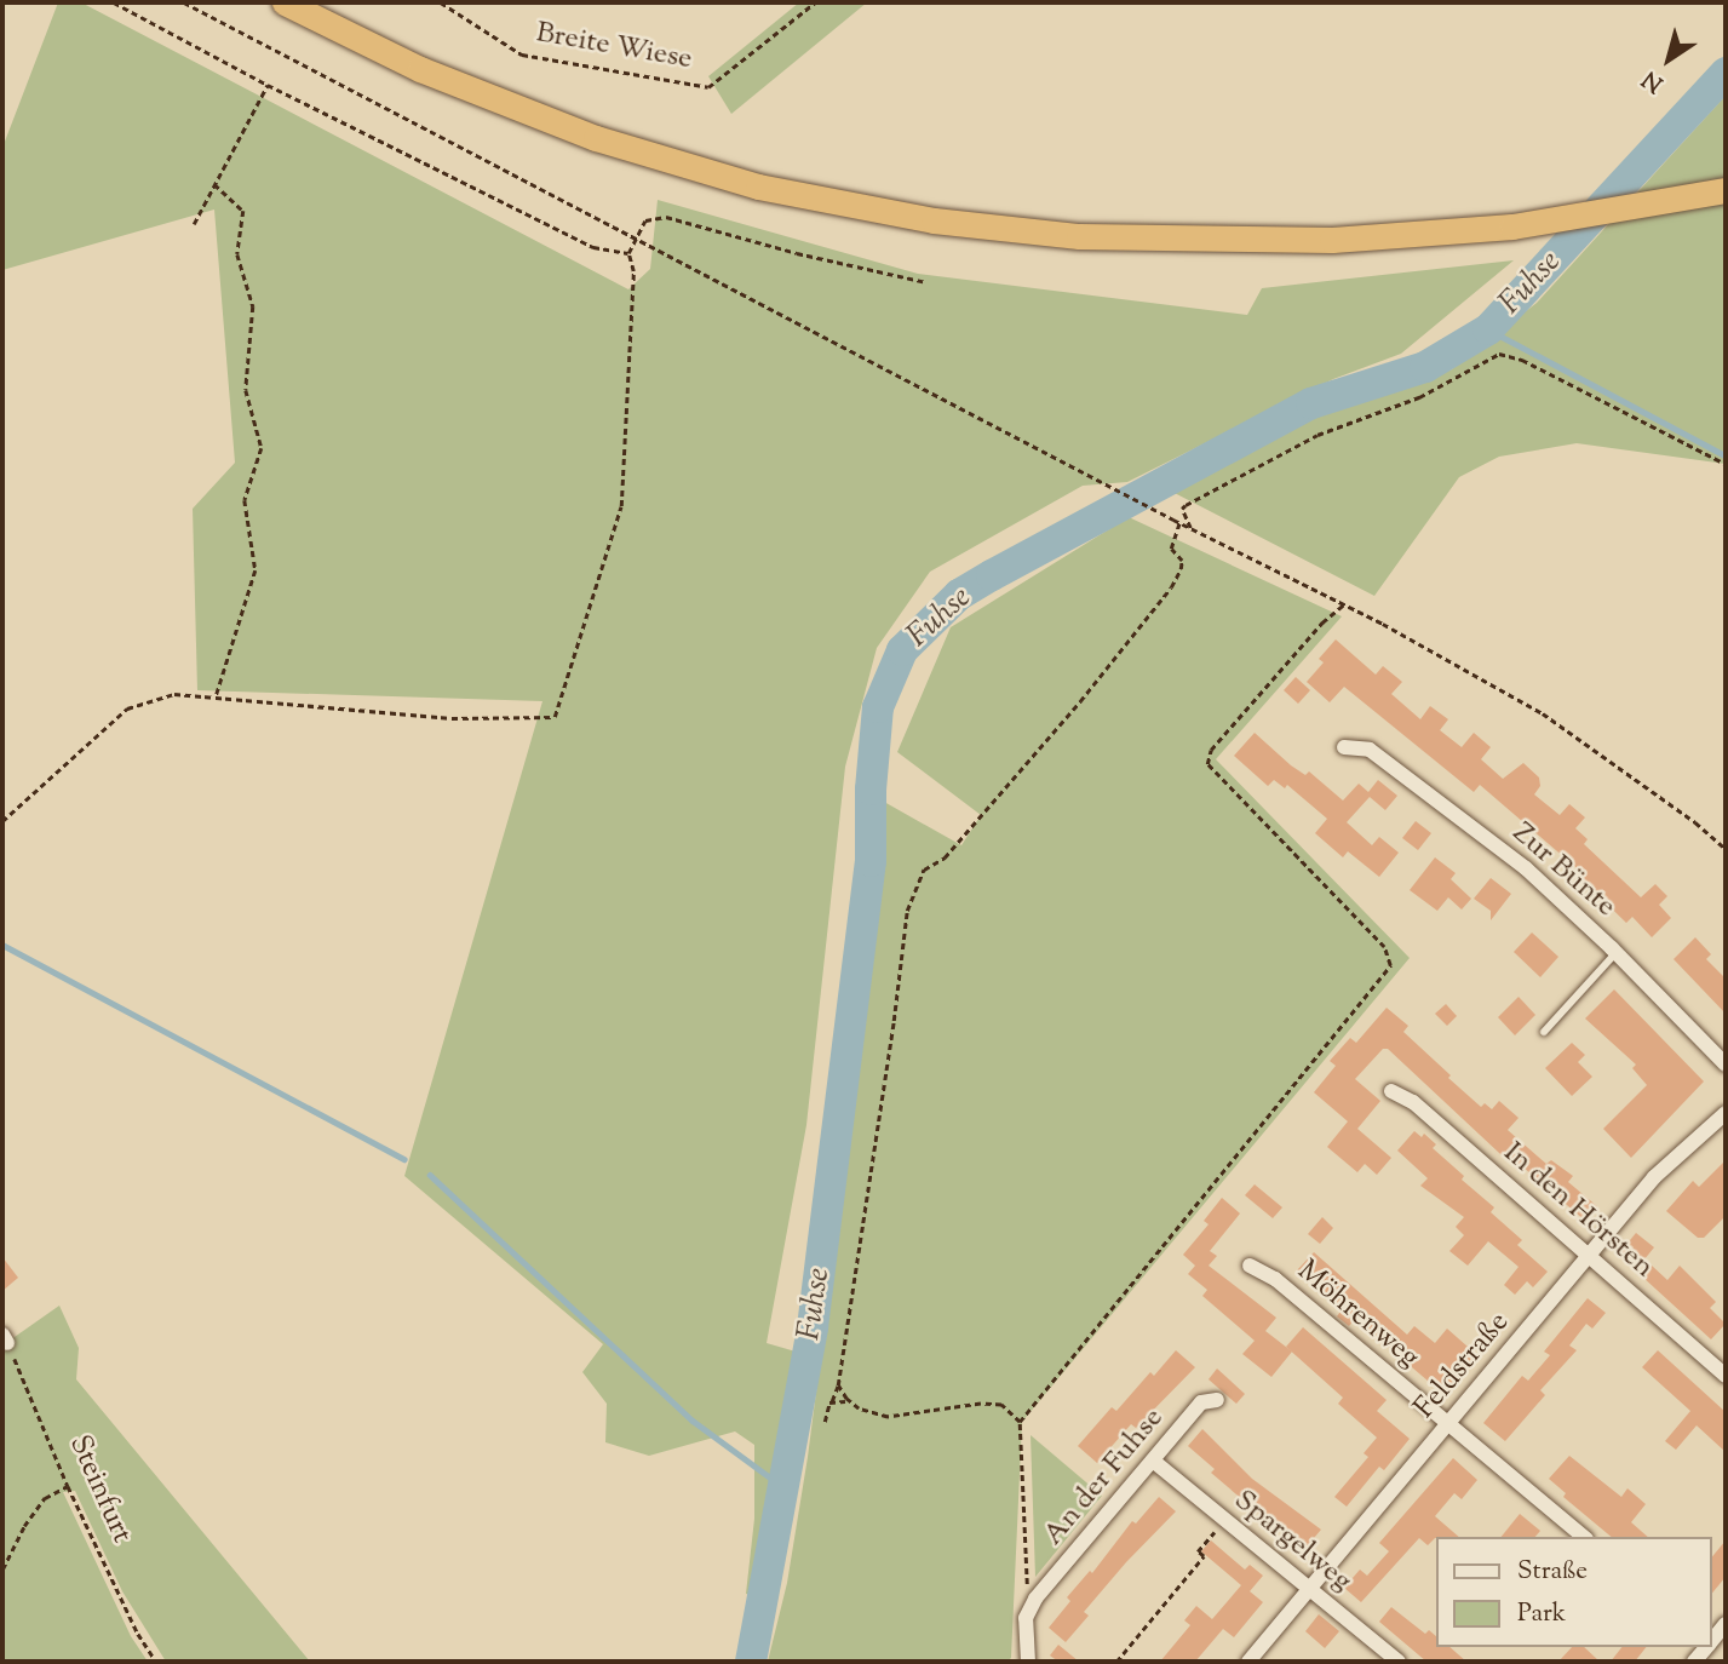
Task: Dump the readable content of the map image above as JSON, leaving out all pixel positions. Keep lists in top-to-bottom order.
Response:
{
  "streets": {
    "street": [
      "Zur Bünte",
      "In den Hörsten",
      "Möhrenweg",
      "Feldstraße",
      "An der Fuhse",
      "Spargelweg"
    ],
    "path": ["Breite Wiese", "Steinfurt"]
  },
  "crossings": [
    ["In den Hörsten", "Feldstraße"],
    ["Möhrenweg", "Feldstraße"],
    ["Feldstraße", "Spargelweg"],
    ["An der Fuhse", "Spargelweg"]
  ],
  "water": ["Fuhse"],
  "legend": ["Straße", "Park"],
  "north": "bottom left"
}
